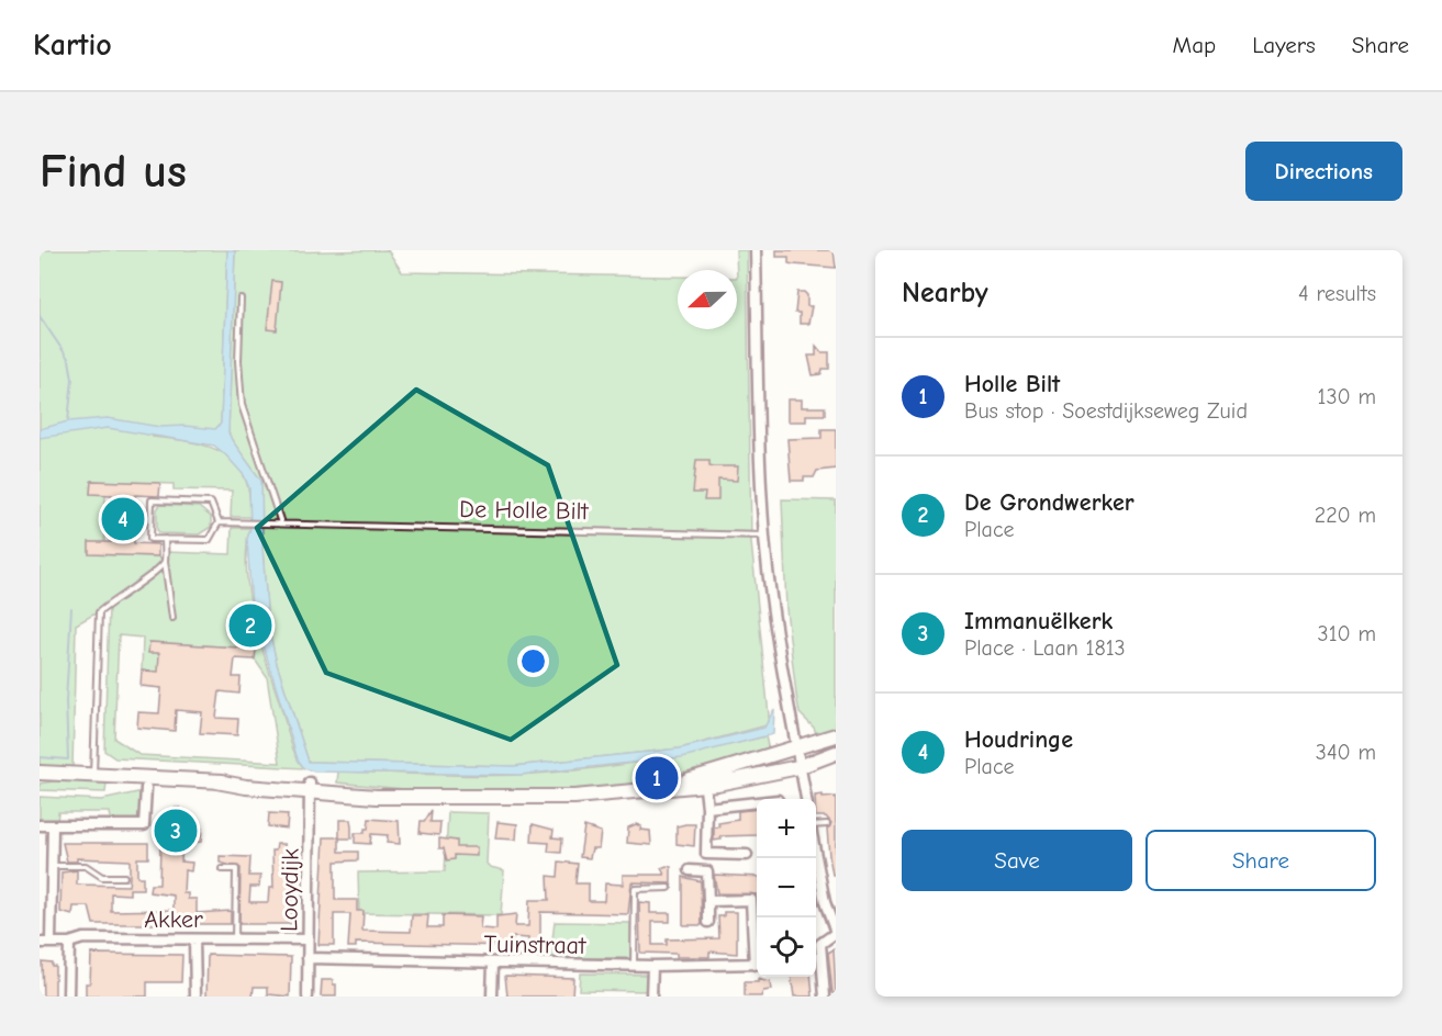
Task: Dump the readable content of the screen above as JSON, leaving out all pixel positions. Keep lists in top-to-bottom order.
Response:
{
  "streets": {
    "street": ["Looydijk", "Akker", "Tuinstraat"],
    "lane": ["De Holle Bilt"]
  },
  "crossings": [
    ["Looydijk", "Akker"],
    ["Looydijk", "Tuinstraat"]
  ],
  "north": "left",
  "page": {
    "header": "Kartio",
    "nav": ["Map", "Layers", "Share"],
    "buttons": [
      "Directions",
      ["Save", "Share"]
    ],
    "title": "Find us",
    "heading": ["Nearby", "4 results"],
    "list": [
      {
        "mark": "1",
        "name": "Holle Bilt",
        "note": "Bus stop · Soestdijkseweg Zuid",
        "value": "130 m"
      },
      {
        "mark": "2",
        "name": "De Grondwerker",
        "note": "Place",
        "value": "220 m"
      },
      {
        "mark": "3",
        "name": "Immanuëlkerk",
        "note": "Place · Laan 1813",
        "value": "310 m"
      },
      {
        "mark": "4",
        "name": "Houdringe",
        "note": "Place",
        "value": "340 m"
      }
    ],
    "pins": [
      "4",
      "2",
      "1",
      "3"
    ],
    "map_buttons": ["+", "−"]
  }
}
